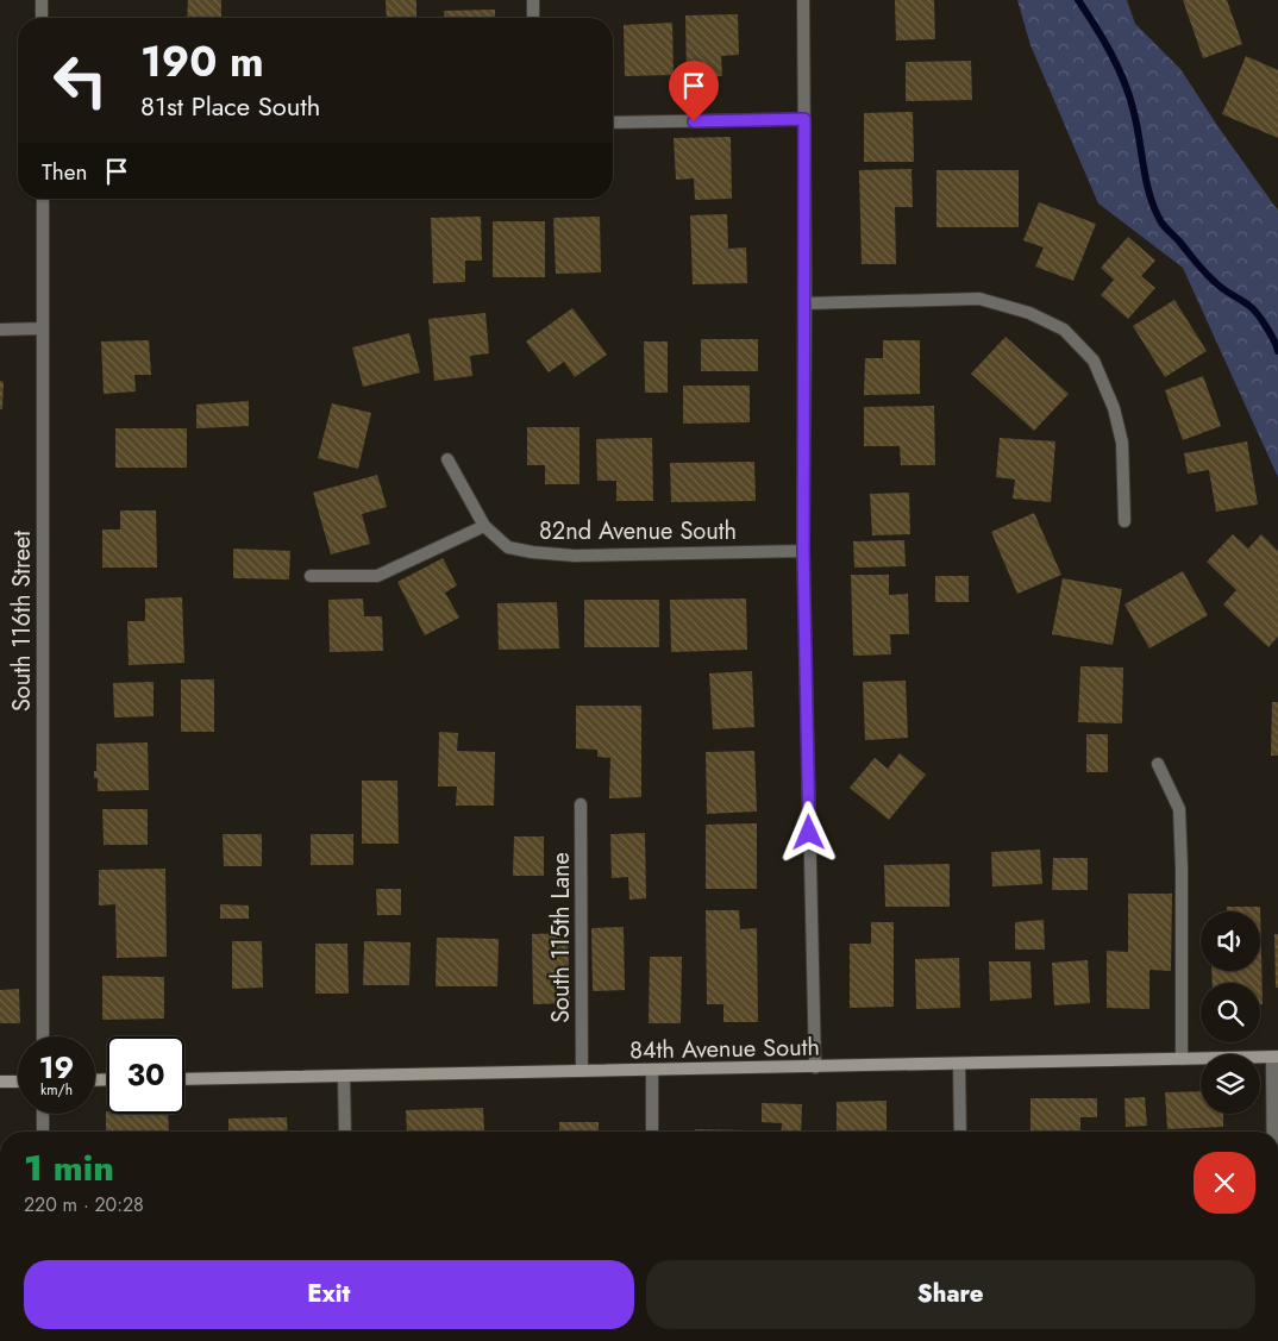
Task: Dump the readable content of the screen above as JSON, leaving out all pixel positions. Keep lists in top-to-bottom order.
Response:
{
  "streets": {
    "street": [
      "82nd Avenue South",
      "South 116th Street",
      "South 115th Lane",
      "84th Avenue South"
    ]
  },
  "crossings": [
    ["South 115th Lane", "84th Avenue South"]
  ],
  "page": {
    "turn": ["190 m", "81st Place South"],
    "then": "Then",
    "speed": "19 km/h",
    "limit": "30",
    "heading": ["1 min", "220 m · 20:28"],
    "buttons": ["Exit", "Share"]
  }
}
